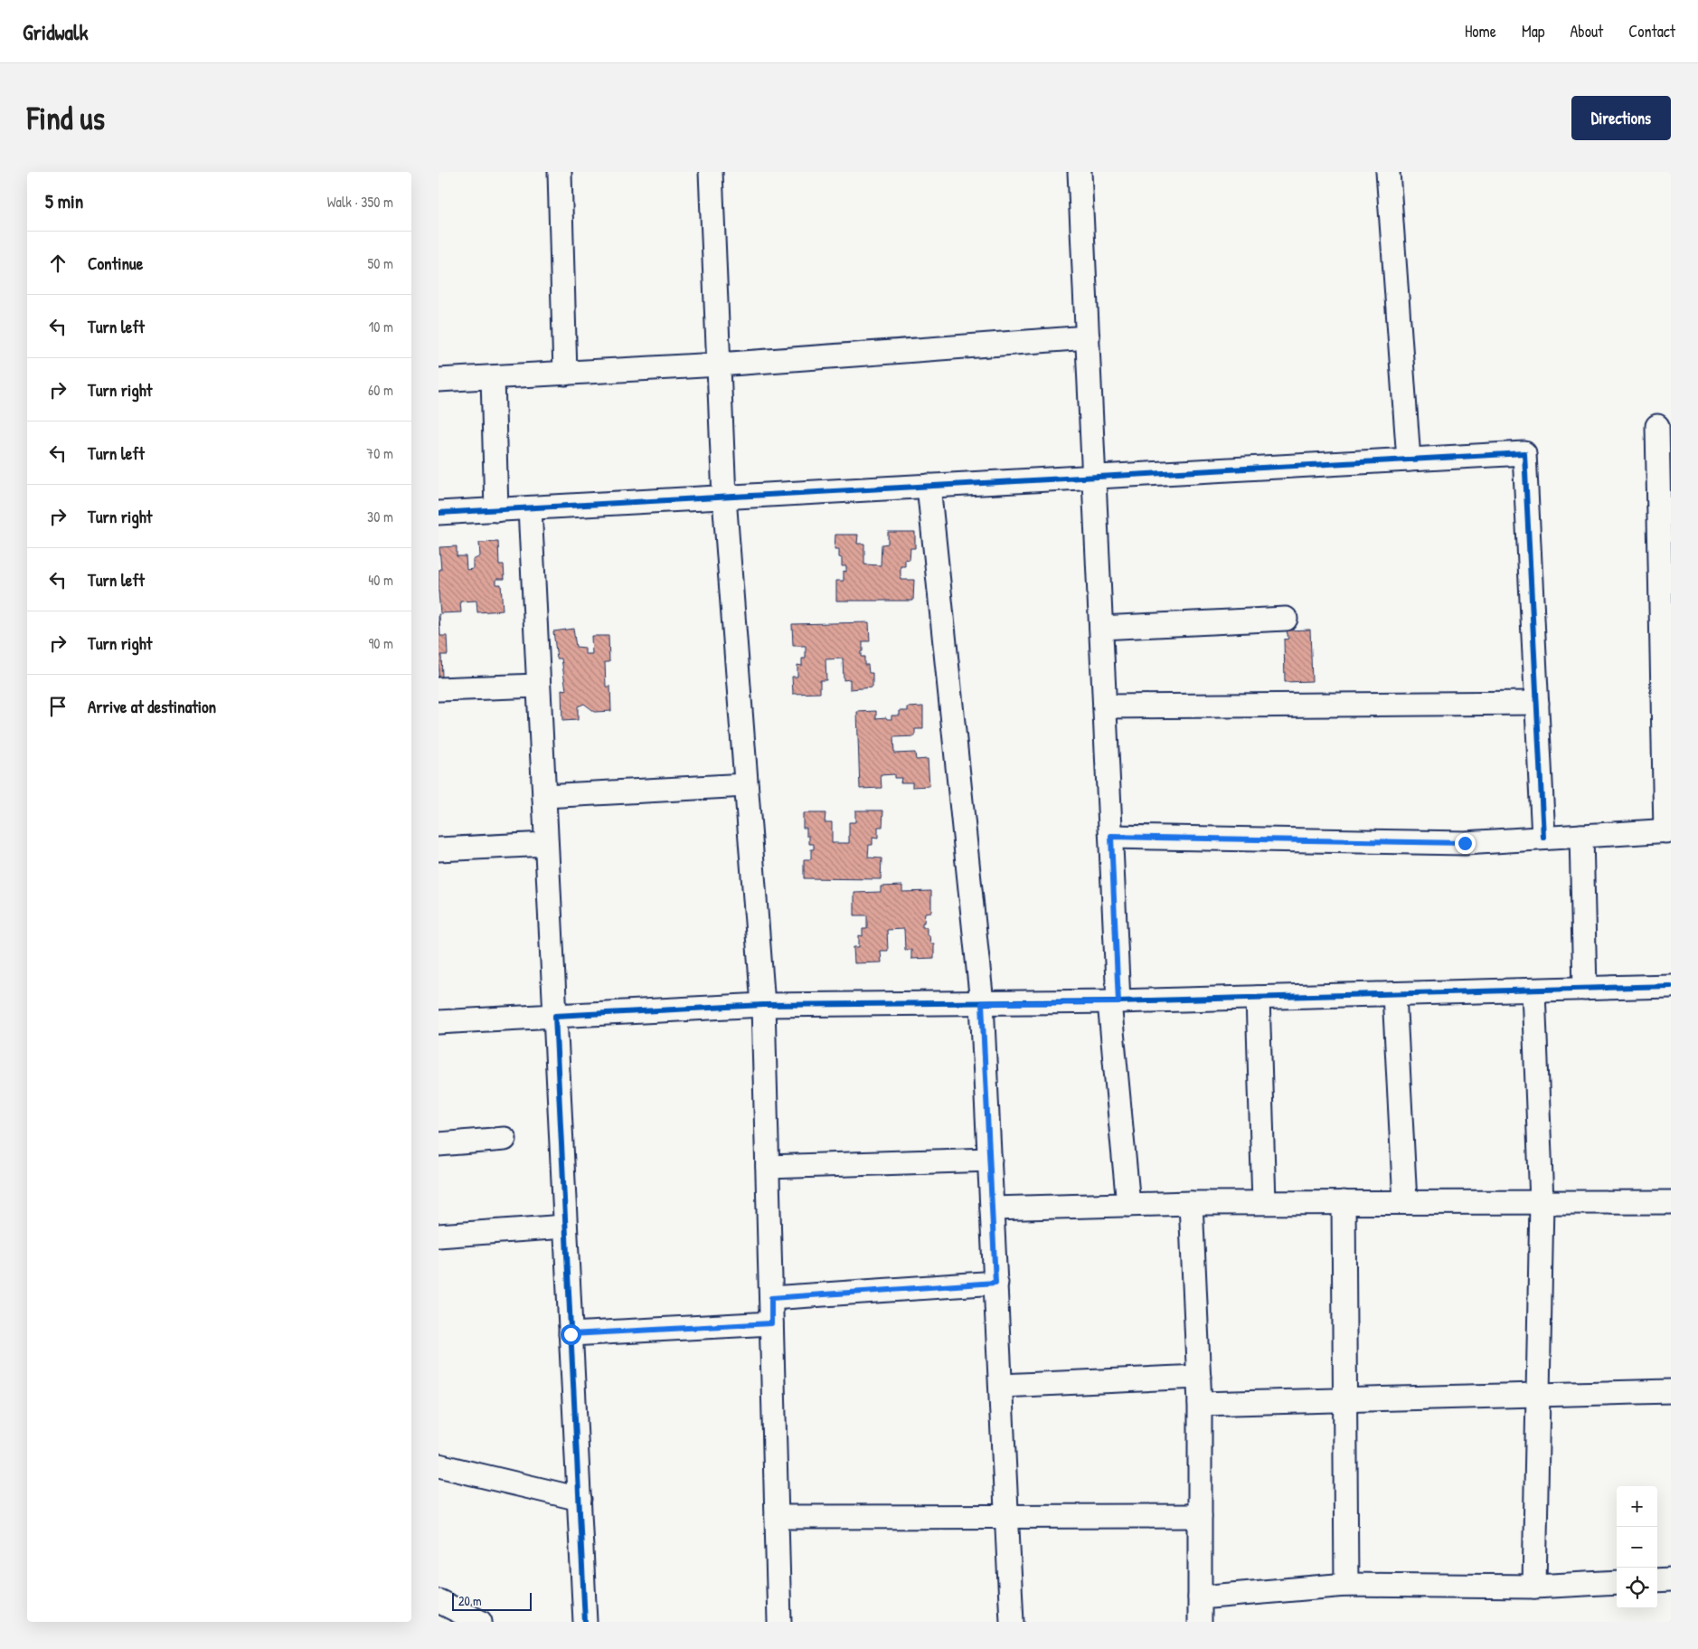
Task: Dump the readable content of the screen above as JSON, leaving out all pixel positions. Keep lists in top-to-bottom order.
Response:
{
  "scale_bar": "20 m",
  "page": {
    "header": "Gridwalk",
    "nav": [
      "Home",
      "Map",
      "About",
      "Contact"
    ],
    "buttons": "Directions",
    "title": "Find us",
    "heading": ["5 min", "Walk · 350 m"],
    "list": [
      ["Continue", "50 m"],
      ["Turn left", "10 m"],
      ["Turn right", "60 m"],
      ["Turn left", "70 m"],
      ["Turn right", "30 m"],
      ["Turn left", "40 m"],
      ["Turn right", "90 m"],
      "Arrive at destination"
    ],
    "map_buttons": ["+", "−"],
    "scale": "20 m"
  }
}
